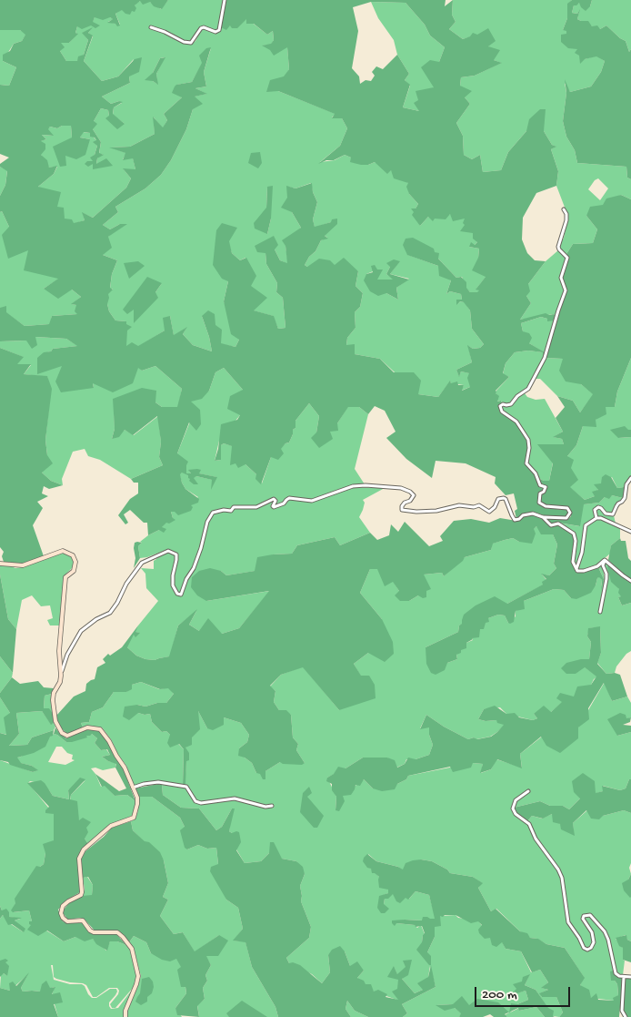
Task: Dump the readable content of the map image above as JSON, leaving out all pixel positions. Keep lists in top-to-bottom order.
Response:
{
  "scale_bar": "200 m"
}
